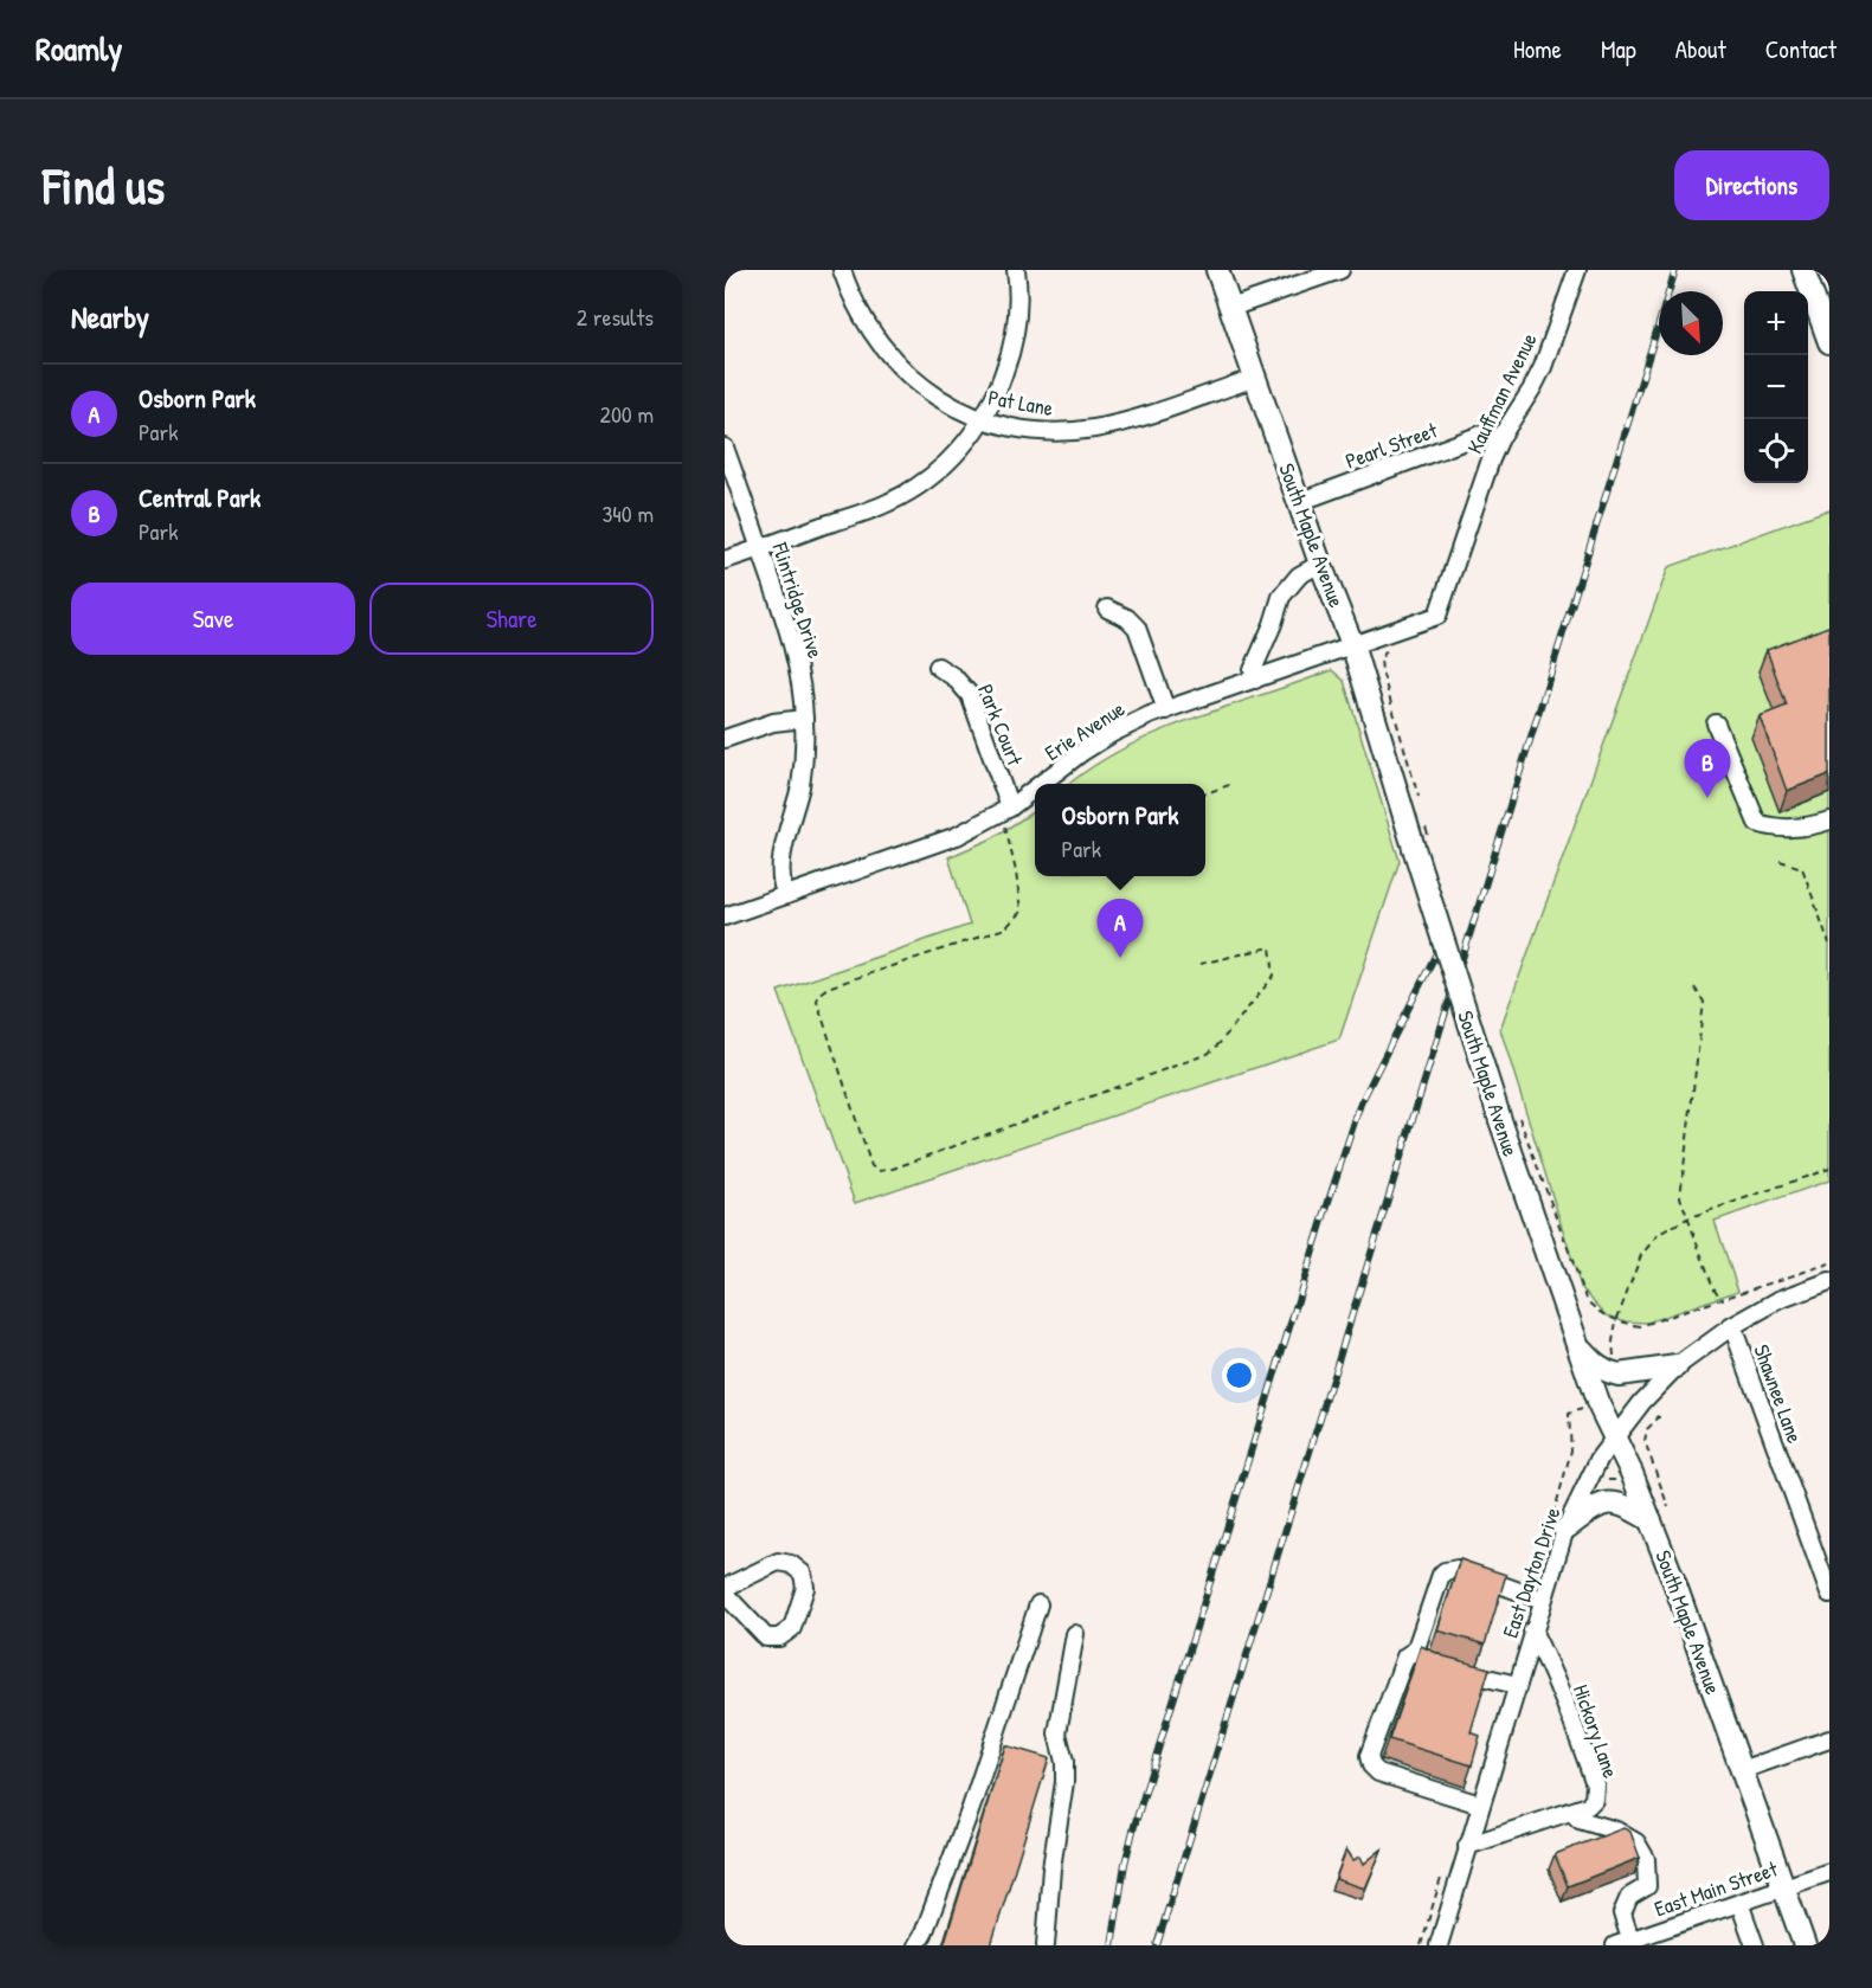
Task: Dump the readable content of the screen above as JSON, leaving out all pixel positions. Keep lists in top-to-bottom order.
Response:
{
  "streets": {
    "main road": ["South Maple Avenue"],
    "street": [
      "Kauffman Avenue",
      "Pat Lane",
      "Pearl Street",
      "Flintridge Drive",
      "Park Court",
      "Erie Avenue",
      "Shawnee Lane",
      "East Dayton Drive",
      "Hickory Lane",
      "East Main Street"
    ]
  },
  "crossings": [
    ["Kauffman Avenue", "Pearl Street"],
    ["Kauffman Avenue", "Erie Avenue"],
    ["Pat Lane", "South Maple Avenue"],
    ["Pearl Street", "South Maple Avenue"],
    ["South Maple Avenue", "Erie Avenue"],
    ["South Maple Avenue", "East Dayton Drive"],
    ["South Maple Avenue", "East Main Street"],
    ["Flintridge Drive", "Erie Avenue"],
    ["Park Court", "Erie Avenue"],
    ["Shawnee Lane", "East Dayton Drive"],
    ["East Dayton Drive", "Hickory Lane"]
  ],
  "north": "bottom right",
  "page": {
    "header": "Roamly",
    "nav": [
      "Home",
      "Map",
      "About",
      "Contact"
    ],
    "buttons": [
      "Directions",
      ["Save", "Share"]
    ],
    "title": "Find us",
    "heading": ["Nearby", "2 results"],
    "map_buttons": ["+", "−"],
    "list": [
      {
        "mark": "A",
        "name": "Osborn Park",
        "note": "Park",
        "value": "200 m"
      },
      {
        "mark": "B",
        "name": "Central Park",
        "note": "Park",
        "value": "340 m"
      }
    ],
    "pins": ["B", "A"],
    "popup": ["Osborn Park", "Park"]
  }
}
